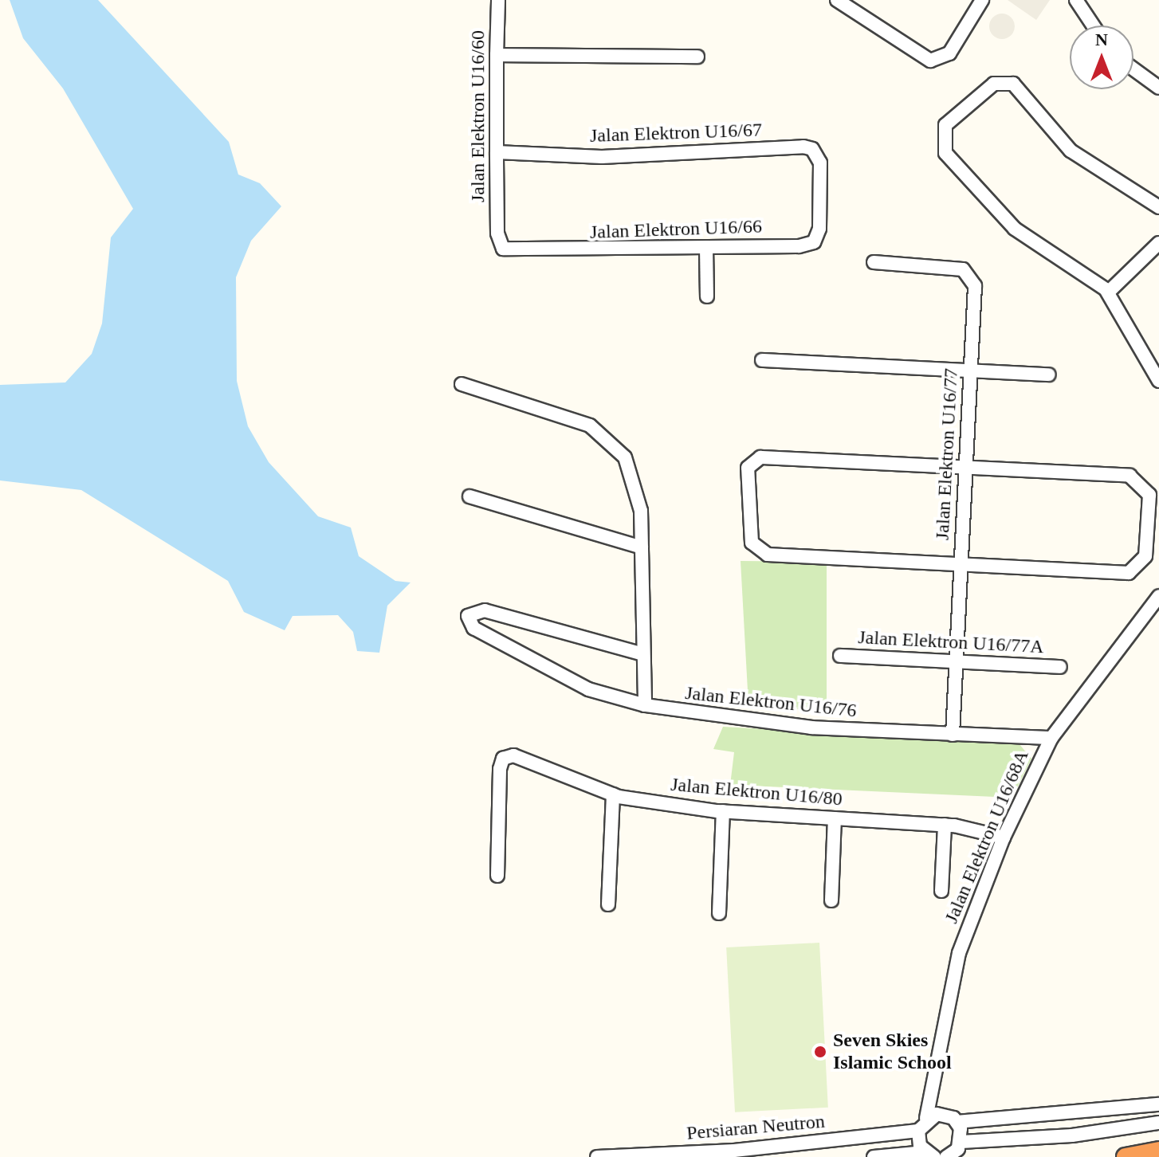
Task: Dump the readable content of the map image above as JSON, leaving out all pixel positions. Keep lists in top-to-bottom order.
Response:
{
  "streets": {
    "street": [
      "Jalan Elektron U16/60",
      "Jalan Elektron U16/67",
      "Jalan Elektron U16/66",
      "Jalan Elektron U16/77",
      "Jalan Elektron U16/77A",
      "Jalan Elektron U16/76",
      "Jalan Elektron U16/80",
      "Jalan Elektron U16/68A",
      "Persiaran Neutron"
    ]
  },
  "crossings": [
    ["Jalan Elektron U16/60", "Jalan Elektron U16/67"],
    ["Jalan Elektron U16/60", "Jalan Elektron U16/66"],
    ["Jalan Elektron U16/67", "Jalan Elektron U16/66"],
    ["Jalan Elektron U16/77", "Jalan Elektron U16/77A"],
    ["Jalan Elektron U16/77", "Jalan Elektron U16/76"],
    ["Jalan Elektron U16/76", "Jalan Elektron U16/68A"],
    ["Jalan Elektron U16/80", "Jalan Elektron U16/68A"],
    ["Jalan Elektron U16/68A", "Persiaran Neutron"]
  ],
  "places": ["Seven Skies Islamic School"],
  "north": "top"
}
